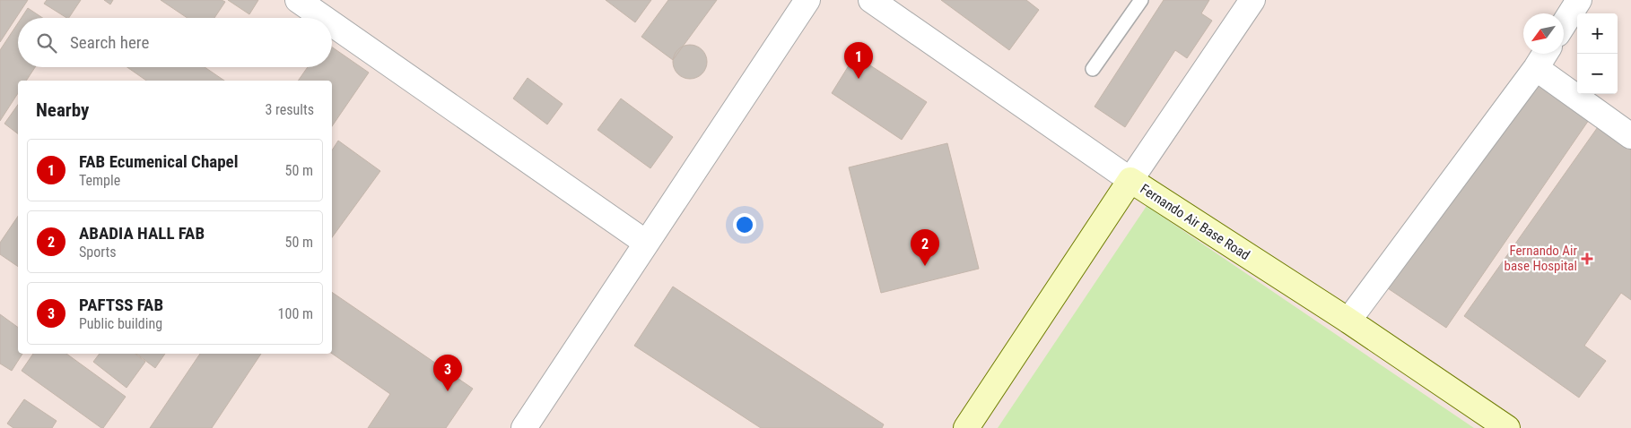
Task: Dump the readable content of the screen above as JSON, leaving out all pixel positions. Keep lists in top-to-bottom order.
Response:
{
  "streets": {
    "street": ["Fernando Air Base Road"]
  },
  "places": {
    "health": ["Fernando Air base Hospital"]
  },
  "north": "bottom left",
  "page": {
    "map_buttons": ["+", "−"],
    "search": "Search here",
    "pins": ["1", "2", "3"],
    "heading": ["Nearby", "3 results"],
    "list": [
      {
        "mark": "1",
        "name": "FAB Ecumenical Chapel",
        "note": "Temple",
        "value": "50 m"
      },
      {
        "mark": "2",
        "name": "ABADIA HALL FAB",
        "note": "Sports",
        "value": "50 m"
      },
      {
        "mark": "3",
        "name": "PAFTSS FAB",
        "note": "Public building",
        "value": "100 m"
      }
    ]
  }
}
